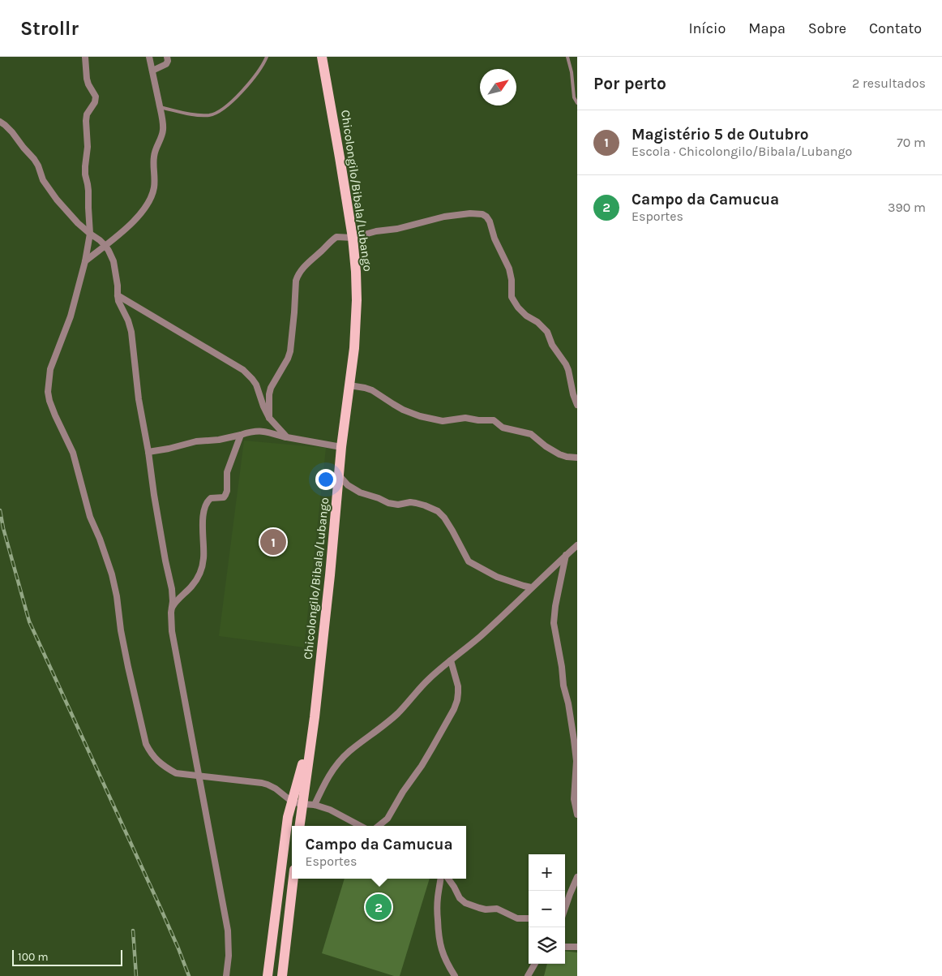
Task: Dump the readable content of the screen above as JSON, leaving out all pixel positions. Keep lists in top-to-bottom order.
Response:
{
  "streets": {
    "main road": ["Chicolongilo/Bibala/Lubango"]
  },
  "scale_bar": "100 m",
  "north": "top right",
  "page": {
    "header": "Strollr",
    "nav": [
      "Início",
      "Mapa",
      "Sobre",
      "Contato"
    ],
    "heading": ["Por perto", "2 resultados"],
    "list": [
      {
        "mark": "1",
        "name": "Magistério 5 de Outubro",
        "note": "Escola · Chicolongilo/Bibala/Lubango",
        "value": "70 m"
      },
      {
        "mark": "2",
        "name": "Campo da Camucua",
        "note": "Esportes",
        "value": "390 m"
      }
    ],
    "pins": ["1", "2"],
    "popup": ["Campo da Camucua", "Esportes"],
    "map_buttons": ["+", "−"],
    "scale": "100 m"
  }
}
